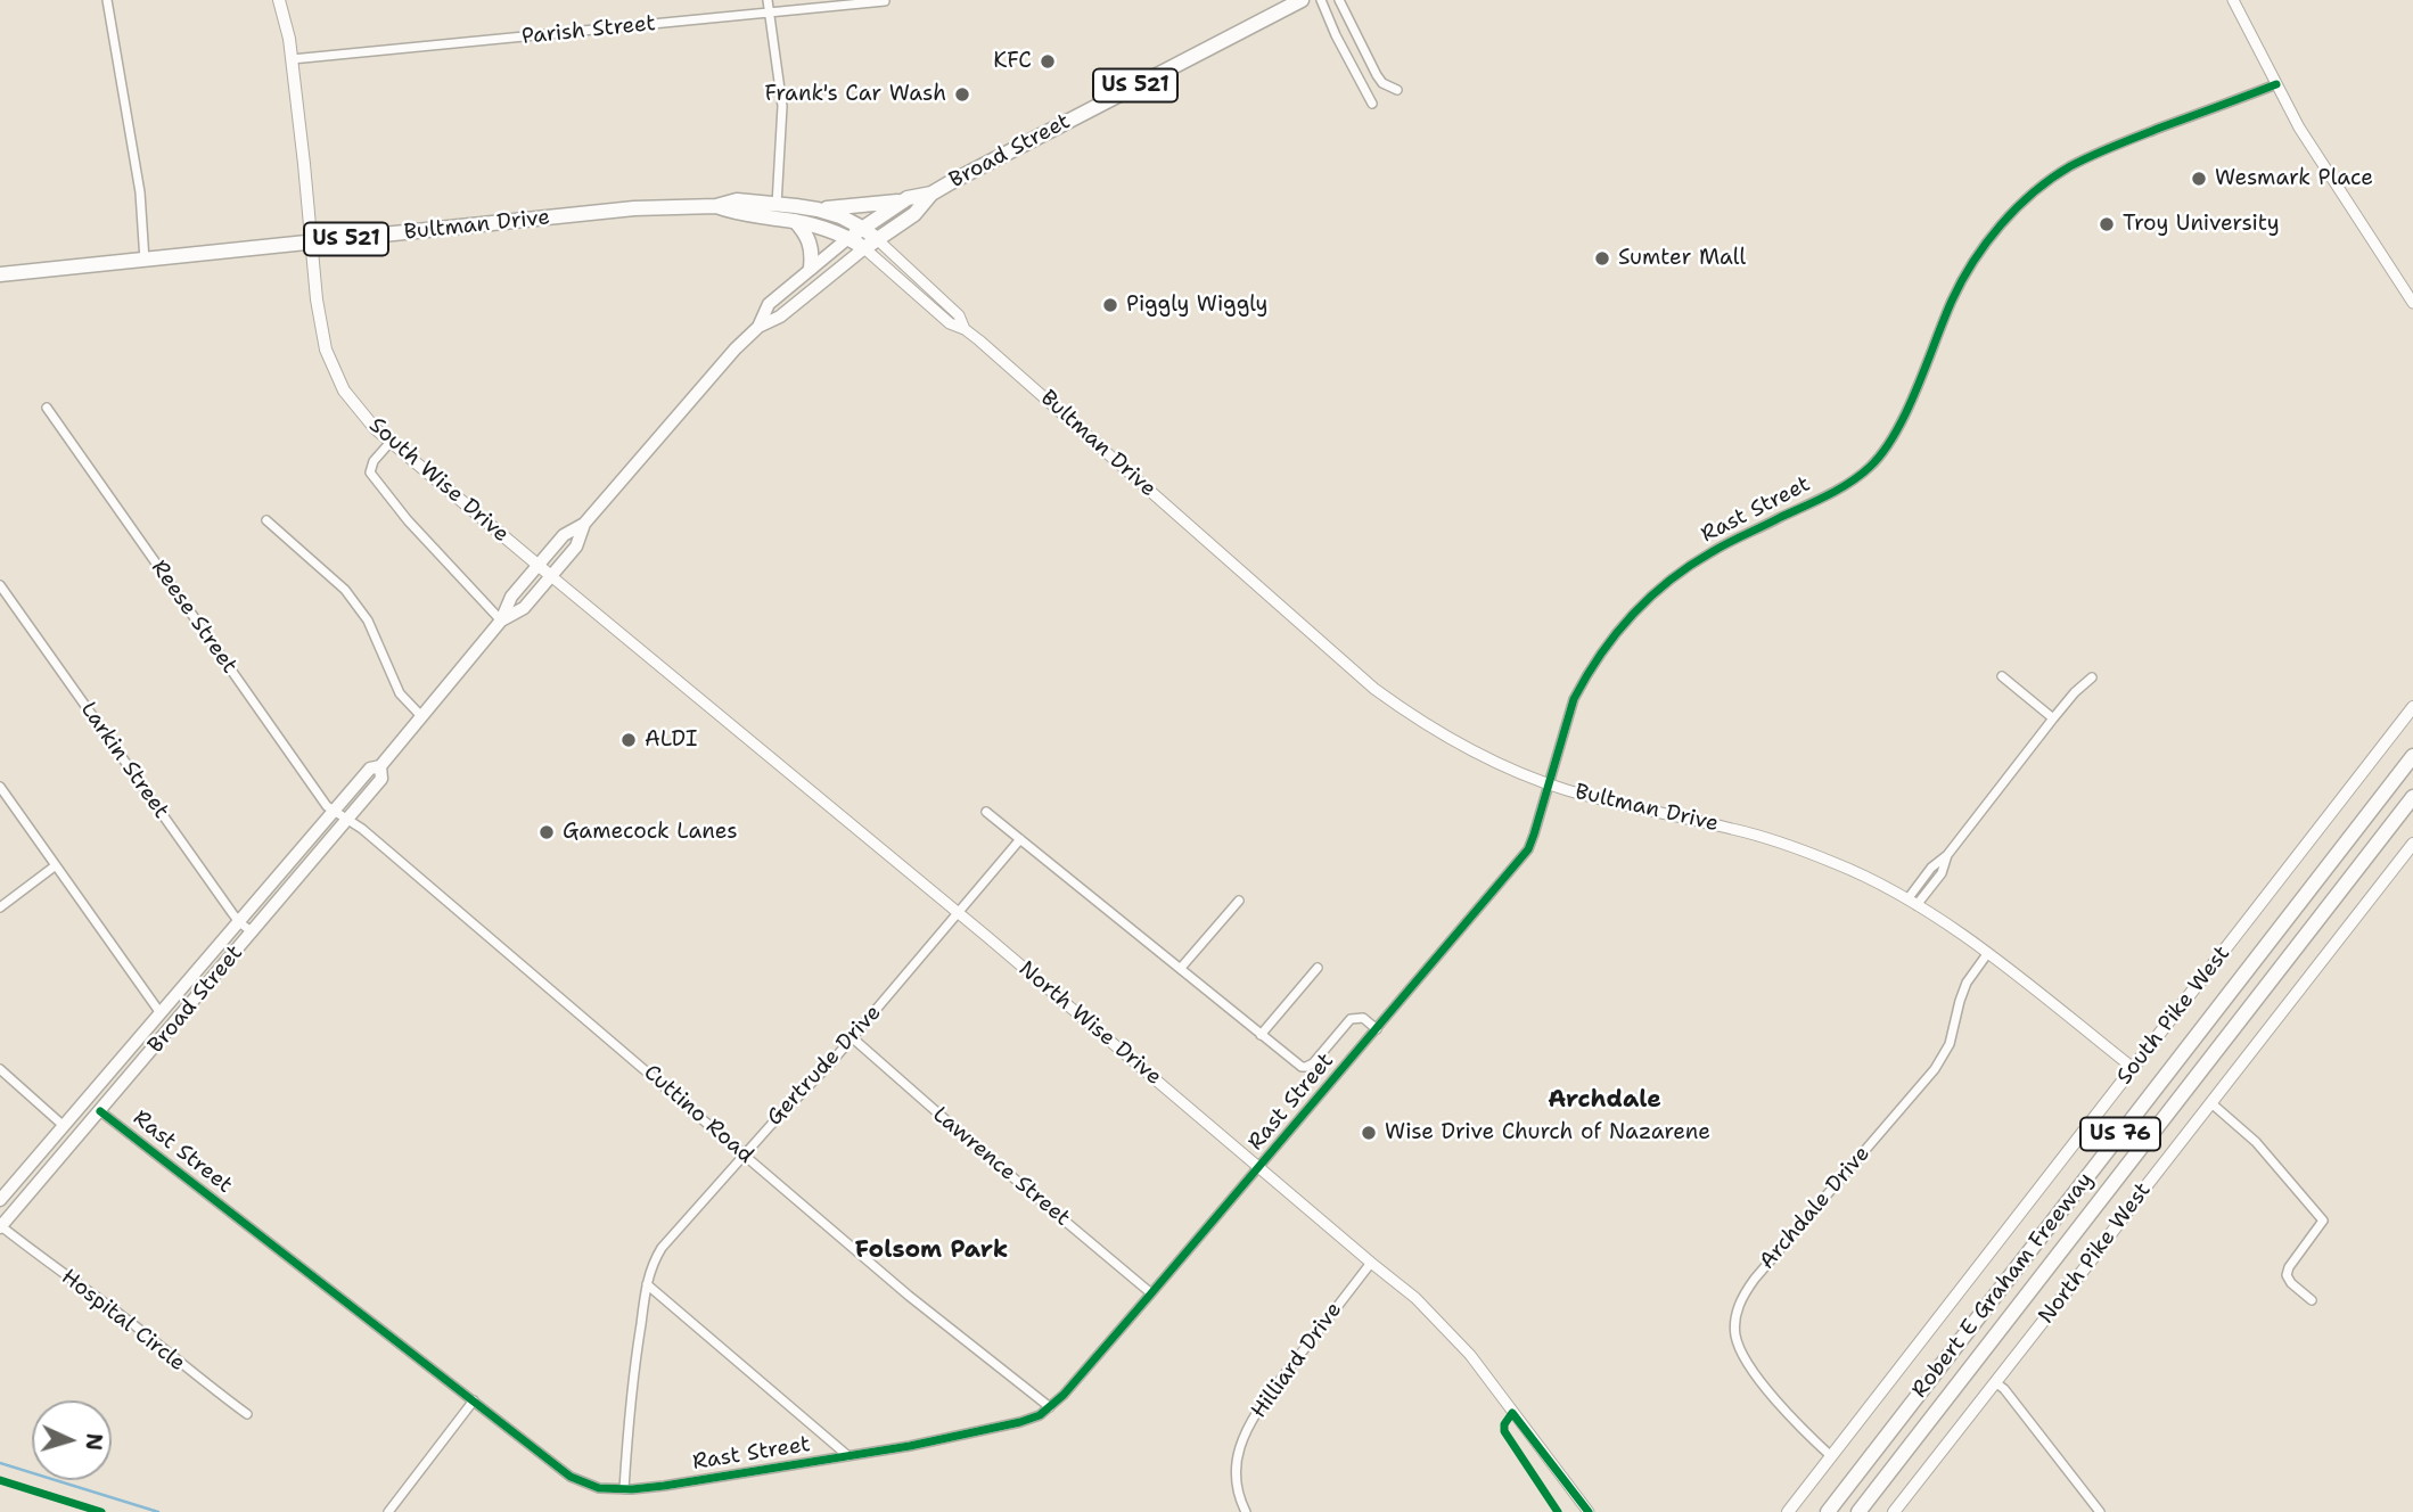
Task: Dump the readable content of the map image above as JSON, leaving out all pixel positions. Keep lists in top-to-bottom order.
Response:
{
  "streets": {
    "highway": [
      "US 521",
      "Broad Street",
      "Bultman Drive",
      "US 76",
      "Robert E Graham Freeway"
    ],
    "main road": ["South Wise Drive", "South Pike West", "North Pike West"],
    "street": [
      "Parish Street",
      "Rast Street",
      "Reese Street",
      "Larkin Street",
      "North Wise Drive",
      "Gertrude Drive",
      "Cuttino Road",
      "Lawrence Street",
      "Archdale Drive",
      "Hospital Circle",
      "Hilliard Drive"
    ]
  },
  "crossings": [
    ["Parish Street", "South Wise Drive"],
    ["US 521", "Broad Street"],
    ["US 521", "Bultman Drive"],
    ["Broad Street", "Bultman Drive"],
    ["Broad Street", "South Wise Drive"],
    ["Broad Street", "Rast Street"],
    ["Broad Street", "Reese Street"],
    ["Broad Street", "Larkin Street"],
    ["Broad Street", "North Wise Drive"],
    ["Broad Street", "Cuttino Road"],
    ["Broad Street", "Hospital Circle"],
    ["Bultman Drive", "South Wise Drive"],
    ["Bultman Drive", "Rast Street"],
    ["Bultman Drive", "South Pike West"],
    ["Bultman Drive", "Archdale Drive"],
    ["South Wise Drive", "North Wise Drive"],
    ["Rast Street", "North Wise Drive"],
    ["Rast Street", "Gertrude Drive"],
    ["Rast Street", "Cuttino Road"],
    ["Rast Street", "Lawrence Street"],
    ["Reese Street", "Cuttino Road"],
    ["South Pike West", "Archdale Drive"],
    ["North Wise Drive", "Gertrude Drive"],
    ["North Wise Drive", "Hilliard Drive"],
    ["Gertrude Drive", "Cuttino Road"],
    ["Gertrude Drive", "Lawrence Street"]
  ],
  "districts": ["Archdale", "Folsom Park"],
  "places": [
    "KFC",
    "Frank's Car Wash",
    "Wesmark Place",
    "Troy University",
    "Sumter Mall",
    "Piggly Wiggly",
    "ALDI",
    "Gamecock Lanes",
    "Wise Drive Church of Nazarene"
  ],
  "north": "right"
}
